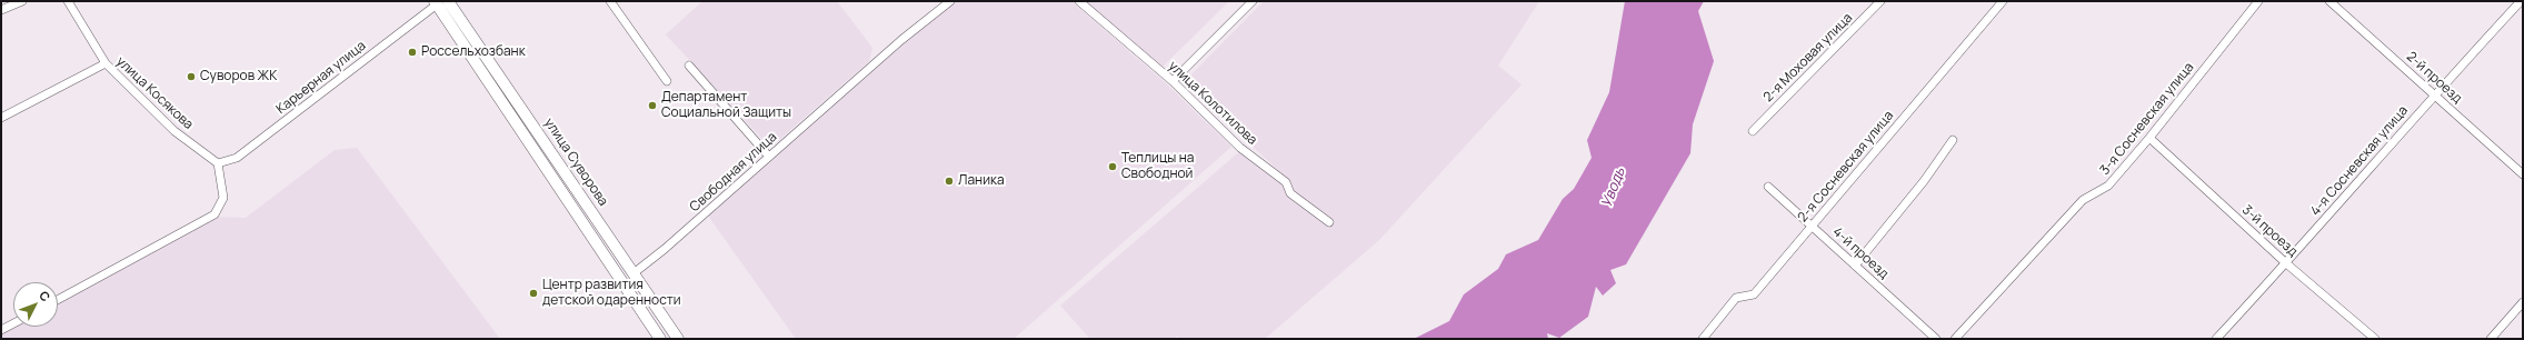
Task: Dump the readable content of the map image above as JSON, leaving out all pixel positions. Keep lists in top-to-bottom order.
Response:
{
  "streets": {
    "main road": ["улица Суворова"],
    "street": [
      "2-я Моховая улица",
      "Карьерная улица",
      "2-й проезд",
      "улица Косякова",
      "улица Колотилова",
      "3-я Сосневская улица",
      "4-я Сосневская улица",
      "2-я Сосневская улица",
      "Свободная улица",
      "3-й проезд",
      "4-й проезд"
    ]
  },
  "crossings": [
    ["Карьерная улица", "улица Косякова"],
    ["Карьерная улица", "улица Суворова"],
    ["2-й проезд", "4-я Сосневская улица"],
    ["3-я Сосневская улица", "3-й проезд"],
    ["4-я Сосневская улица", "3-й проезд"],
    ["улица Суворова", "Свободная улица"],
    ["2-я Сосневская улица", "4-й проезд"]
  ],
  "water": ["Уводь"],
  "places": [
    "Россельхозбанк",
    "Суворов ЖК",
    "Департамент Социальной Защиты",
    "Теплицы на Свободной",
    "Ланика",
    "Центр развития детской одаренности"
  ],
  "north": "top right"
}
